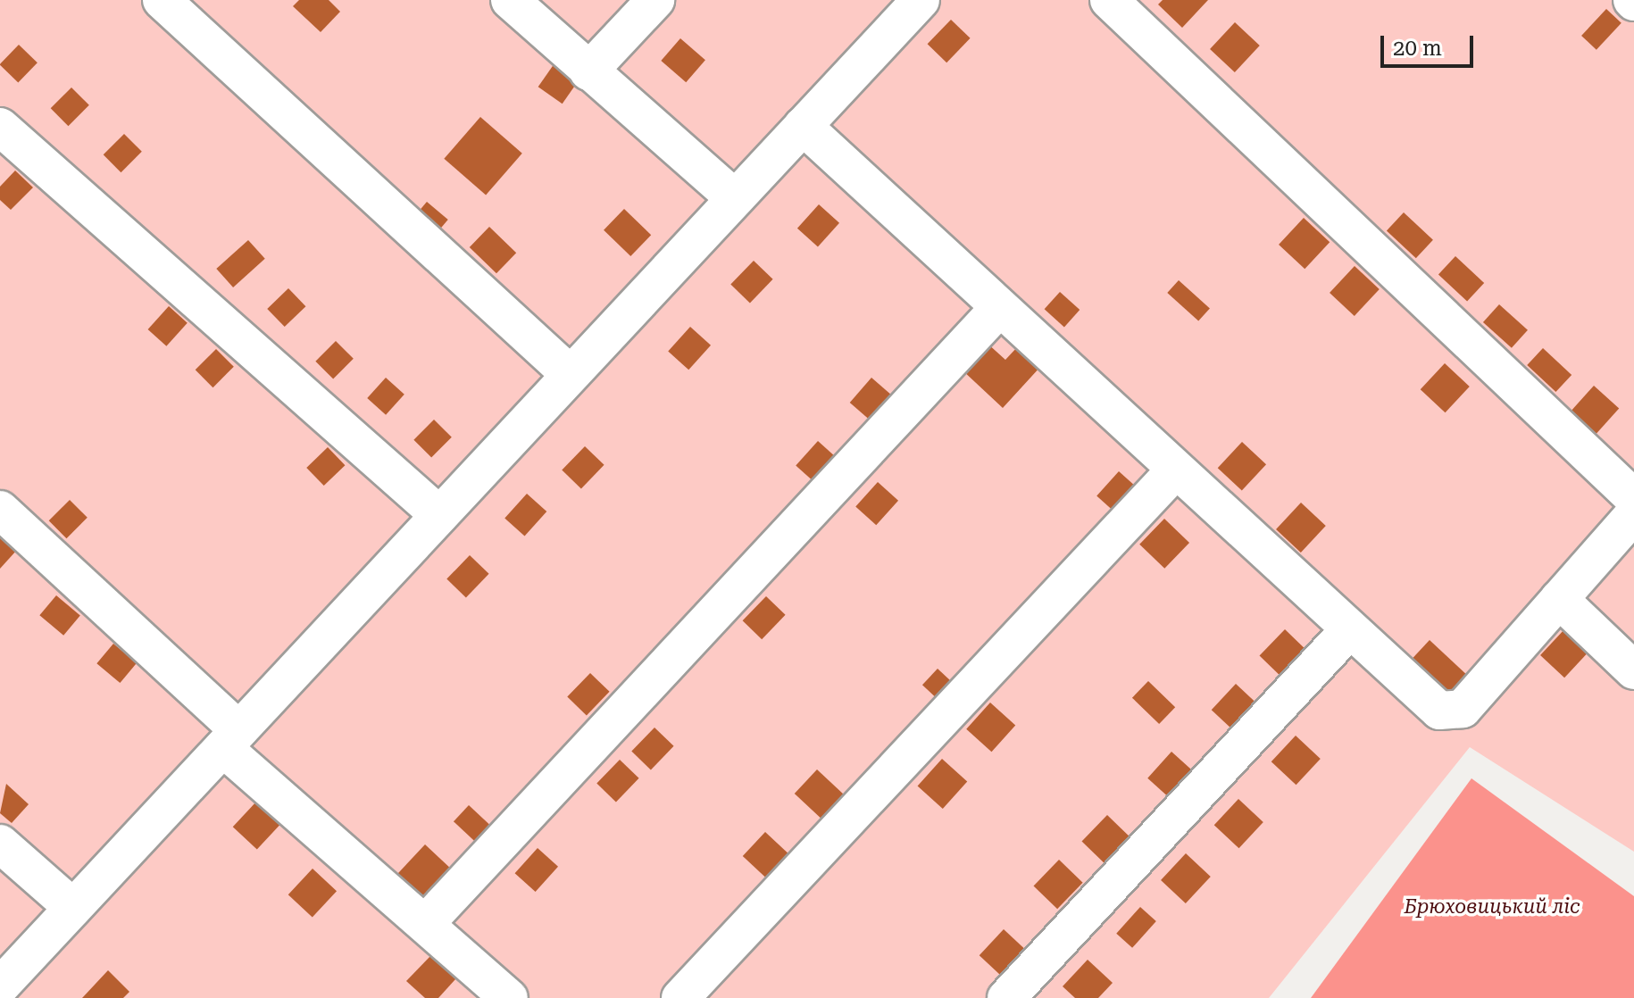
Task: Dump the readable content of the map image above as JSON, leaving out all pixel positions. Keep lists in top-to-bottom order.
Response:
{
  "parks": ["Брюховицький ліс"],
  "scale_bar": "20 m"
}
